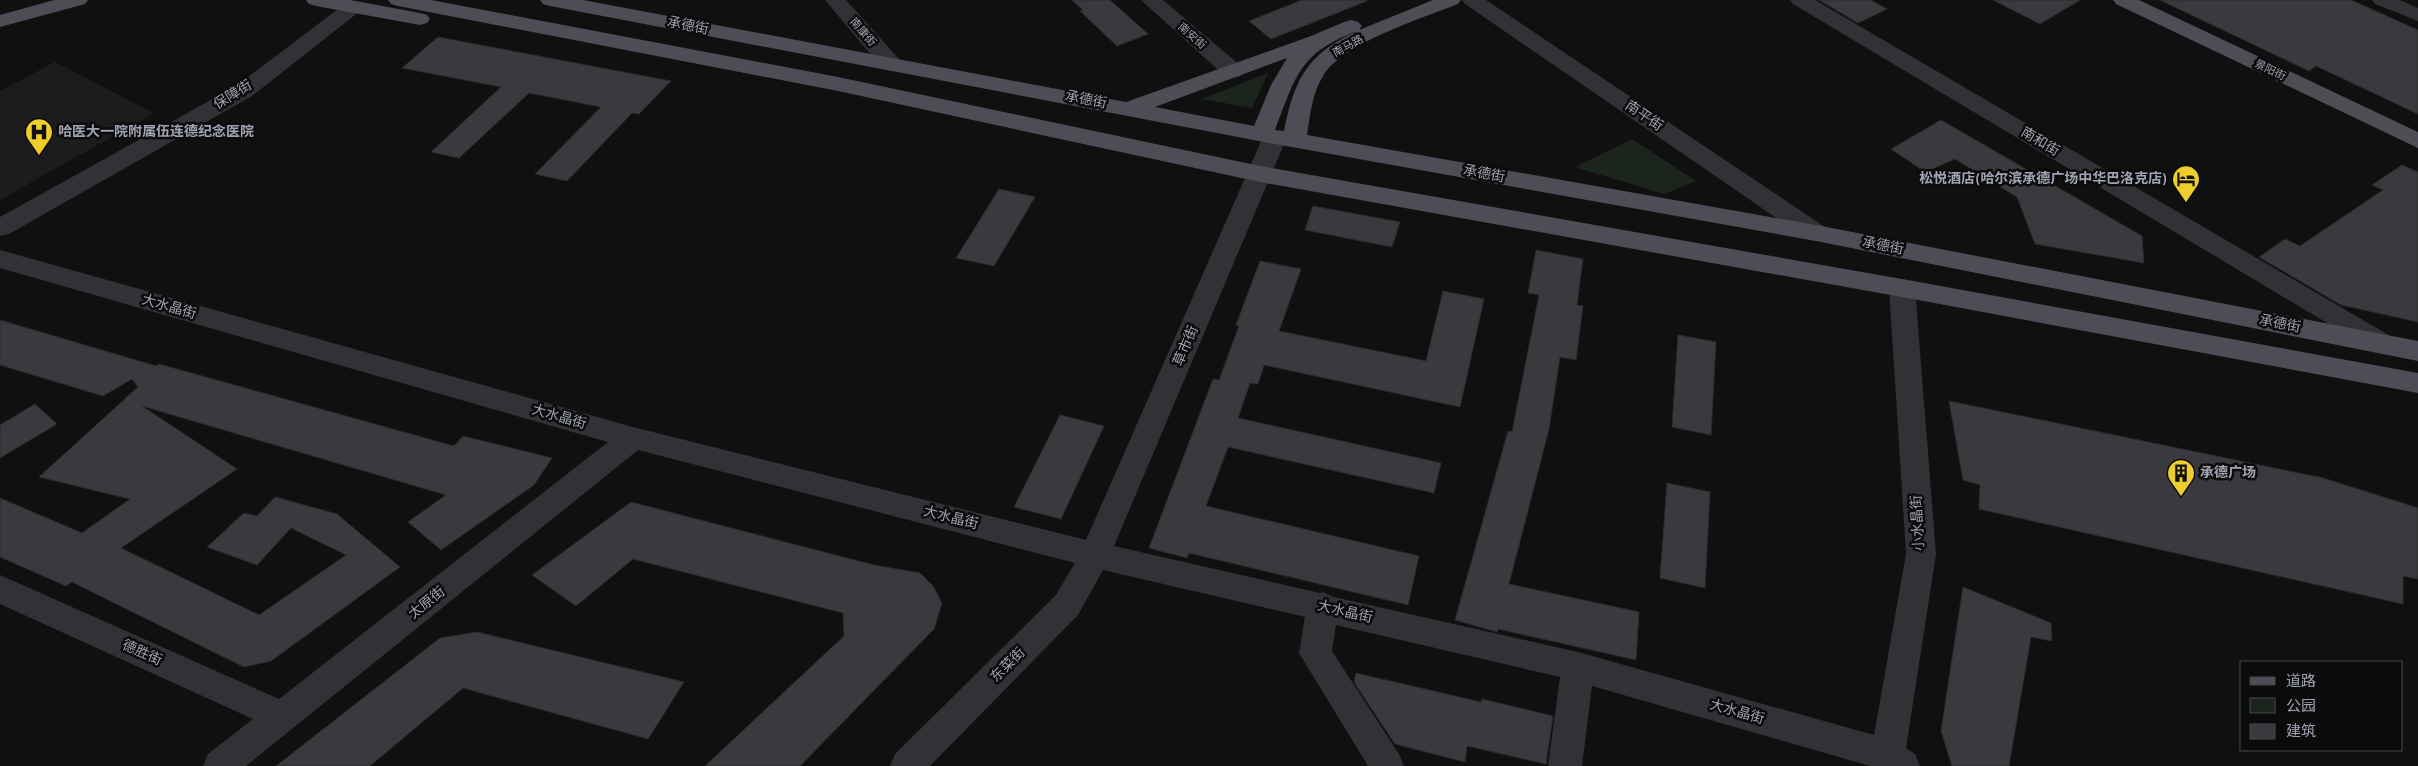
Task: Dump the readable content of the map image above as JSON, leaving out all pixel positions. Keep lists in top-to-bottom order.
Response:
{
  "streets": {
    "main road": ["承德街", "南马路", "景阳街"],
    "street": [
      "南康街",
      "南安街",
      "保障街",
      "南平街",
      "南和街",
      "大水晶街",
      "草市街",
      "小水晶街",
      "太原街",
      "德胜街",
      "东菜街"
    ]
  },
  "crossings": [
    ["承德街", "南康街"],
    ["承德街", "南马路"],
    ["承德街", "南平街"],
    ["承德街", "南和街"],
    ["承德街", "草市街"],
    ["南马路", "草市街"],
    ["大水晶街", "草市街"],
    ["大水晶街", "小水晶街"],
    ["大水晶街", "太原街"],
    ["大水晶街", "东菜街"],
    ["草市街", "东菜街"],
    ["太原街", "德胜街"]
  ],
  "places": {
    "hospital": ["哈医大一院附属伍连德纪念医院"],
    "hotel": ["松悦酒店(哈尔滨承德广场中华巴洛克店)"],
    "building": ["承德广场"]
  },
  "legend": ["道路", "公园", "建筑"]
}
